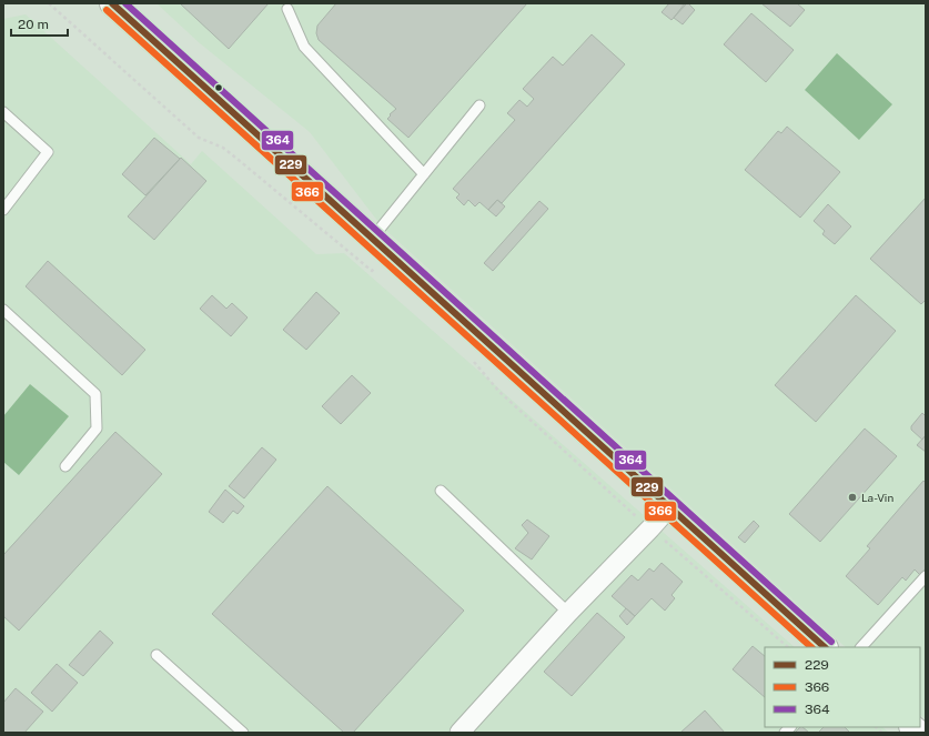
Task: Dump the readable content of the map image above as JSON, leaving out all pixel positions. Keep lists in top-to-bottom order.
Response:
{
  "places": ["La-Vin"],
  "lines": ["transit line 229", "transit line 364", "transit line 366"],
  "legend": ["229", "366", "364"],
  "scale_bar": "20 m"
}
